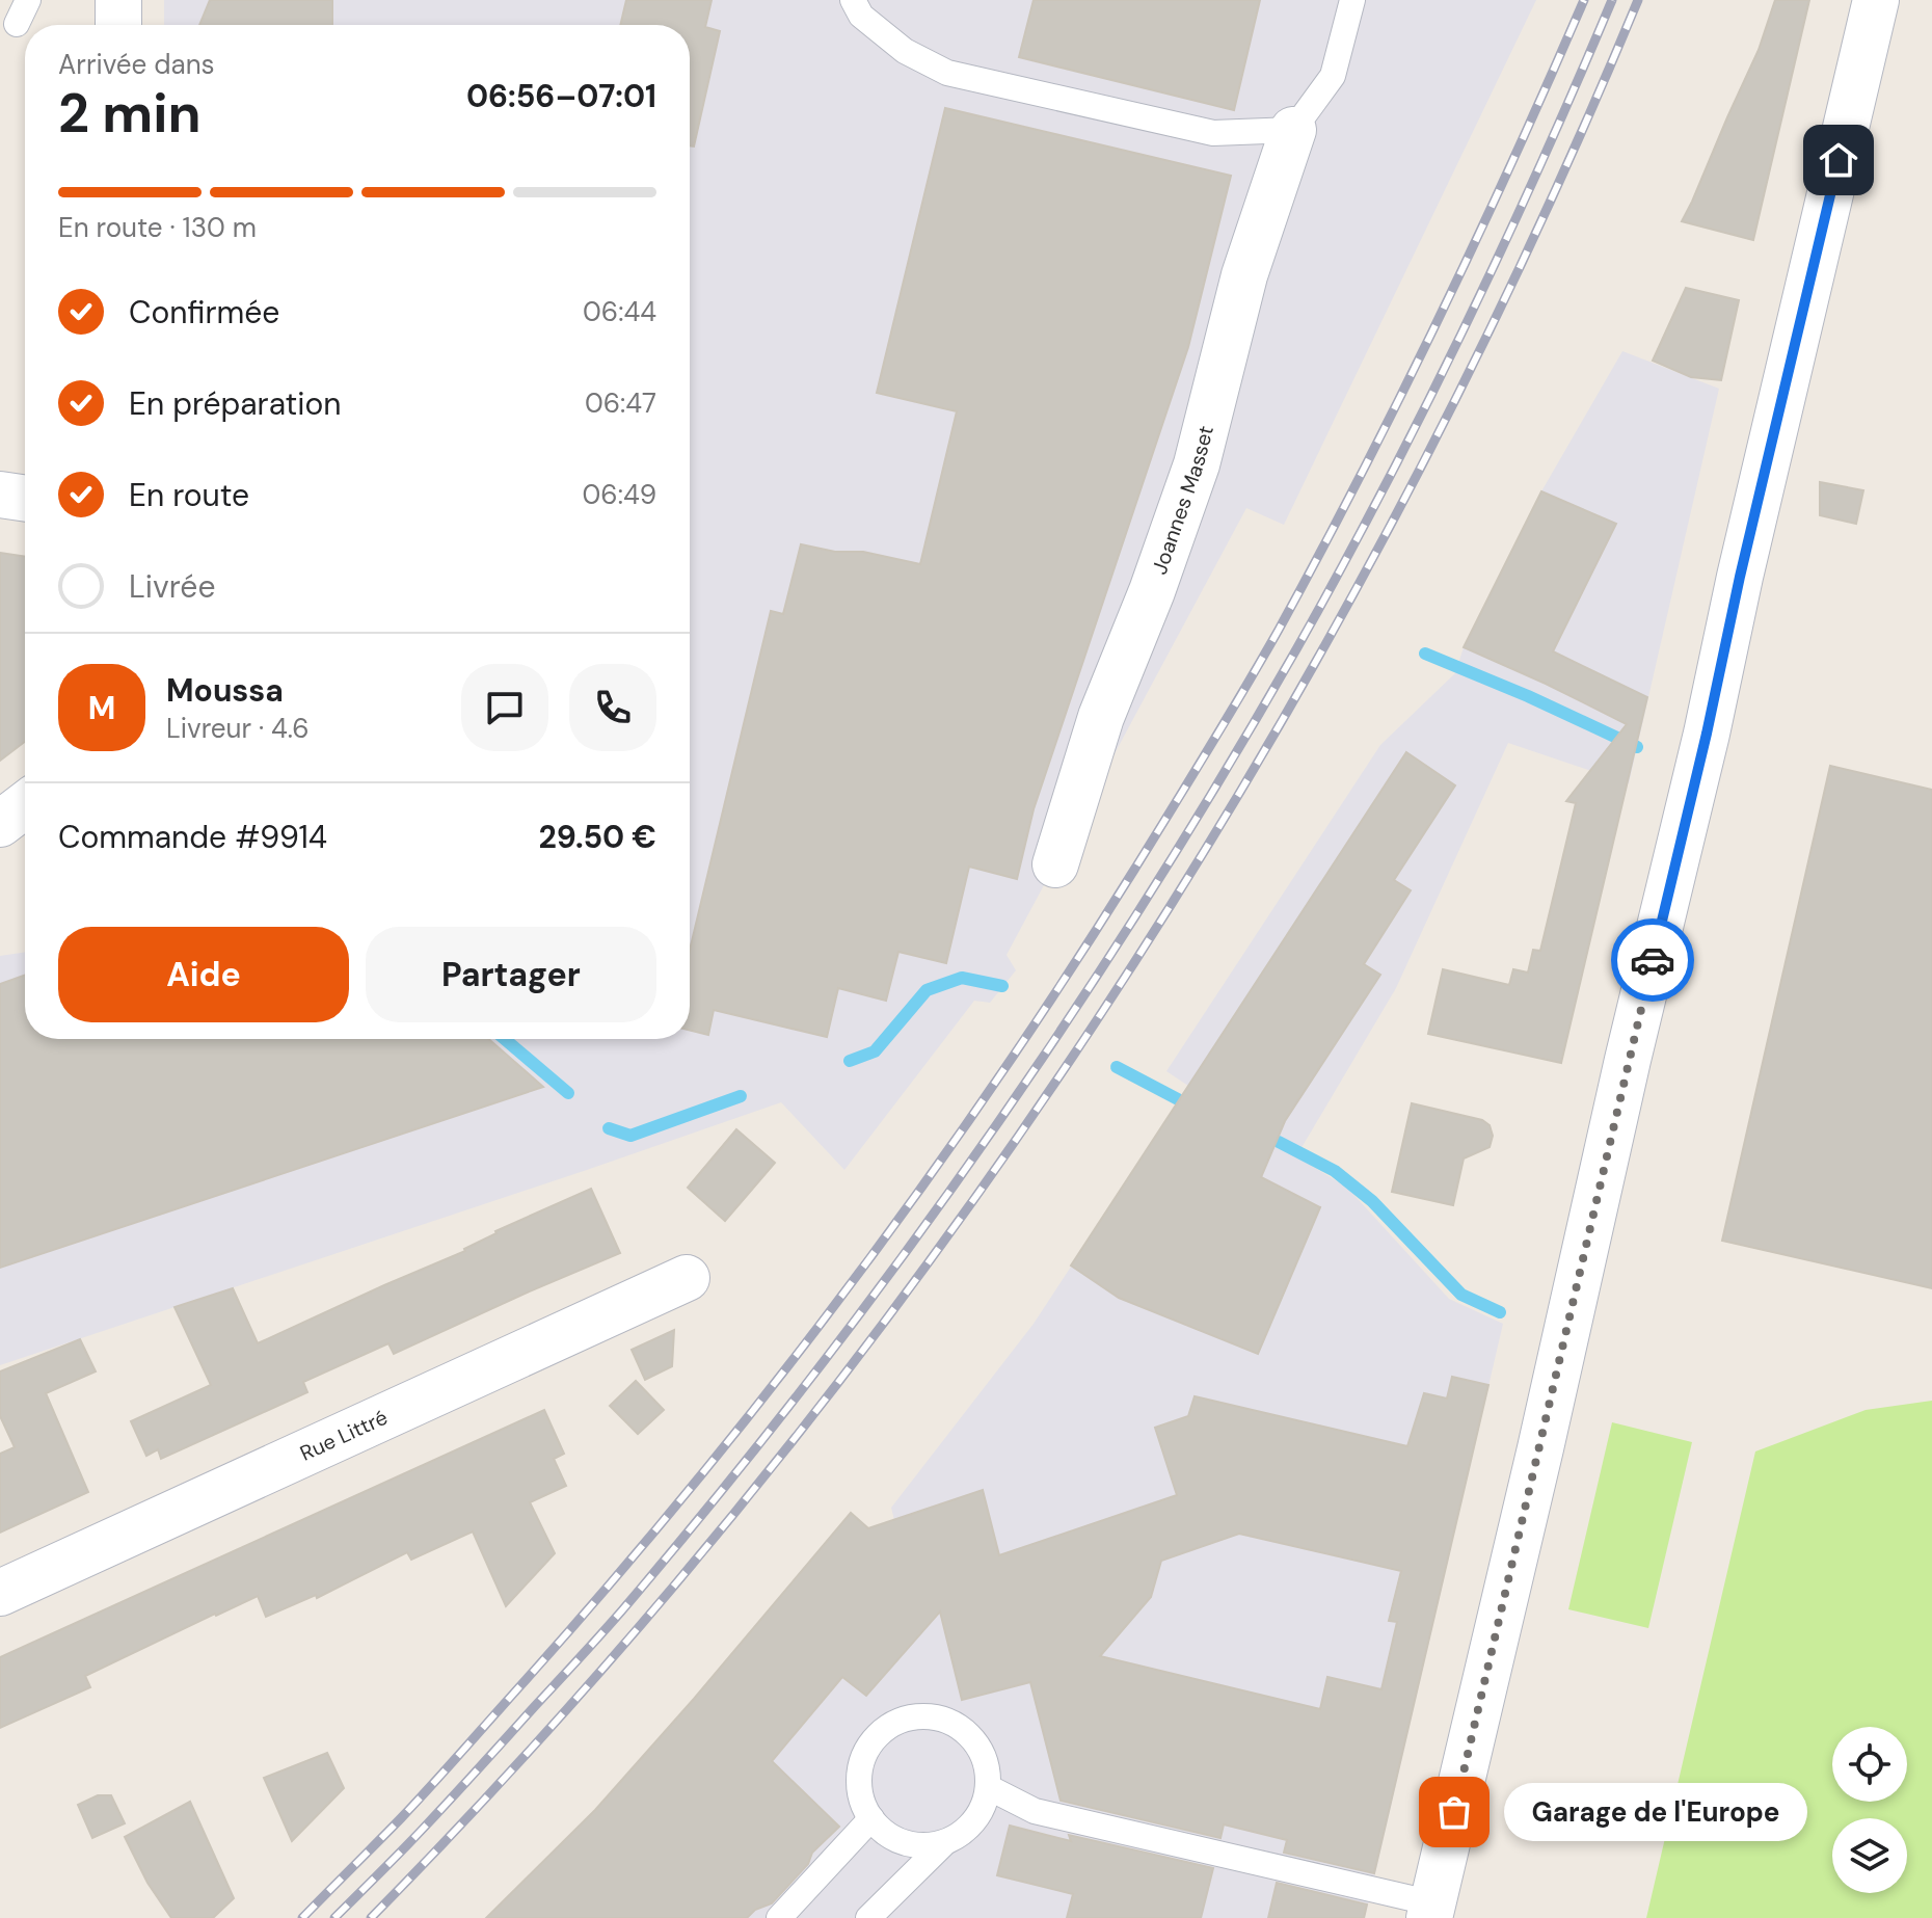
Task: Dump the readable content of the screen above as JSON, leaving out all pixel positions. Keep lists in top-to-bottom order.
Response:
{
  "streets": {
    "main road": ["Joannes Masset", "Rue Littré"]
  },
  "places": ["Garage de l'Europe"],
  "page": {
    "heading": ["2 min", "Arrivée dans", "06:56–07:01"],
    "panel": [
      "Moussa",
      "Livreur · 4.6",
      "Commande #9914",
      "29.50 €"
    ],
    "bar": "En route · 130 m",
    "list": [
      ["Confirmée", "06:44"],
      ["En préparation", "06:47"],
      ["En route", "06:49"],
      "Livrée"
    ],
    "round": "M",
    "buttons": ["Aide", "Partager"],
    "bubble": "Garage de l'Europe"
  }
}
